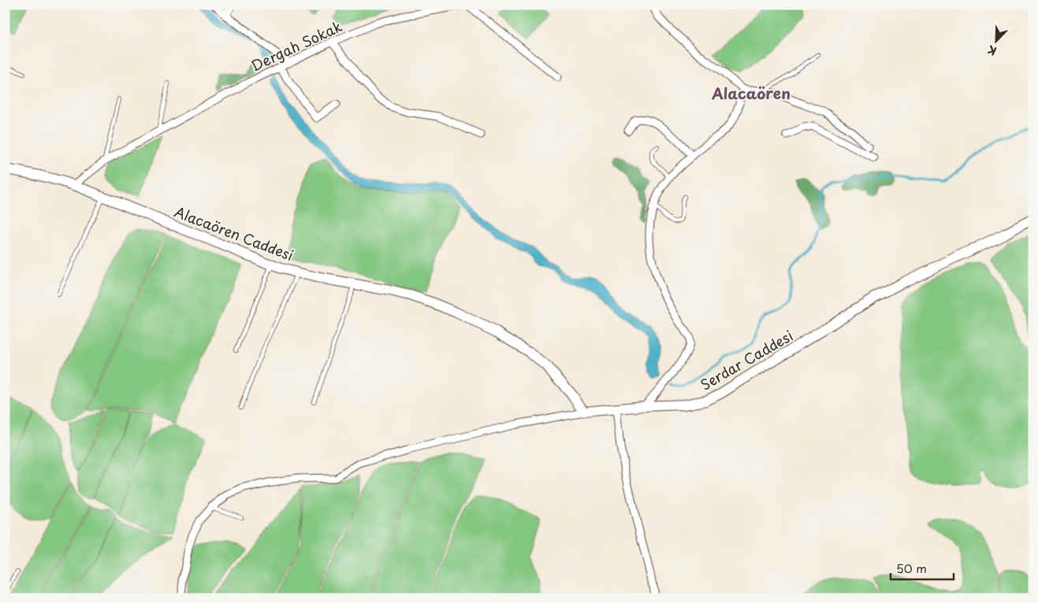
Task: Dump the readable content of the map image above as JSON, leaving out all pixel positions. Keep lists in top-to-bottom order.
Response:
{
  "streets": {
    "street": ["Dergah Sokak", "Alacaören Caddesi", "Serdar Caddesi"]
  },
  "crossings": [
    ["Alacaören Caddesi", "Serdar Caddesi"]
  ],
  "districts": ["Alacaören"],
  "scale_bar": "50 m",
  "north": "bottom left"
}
